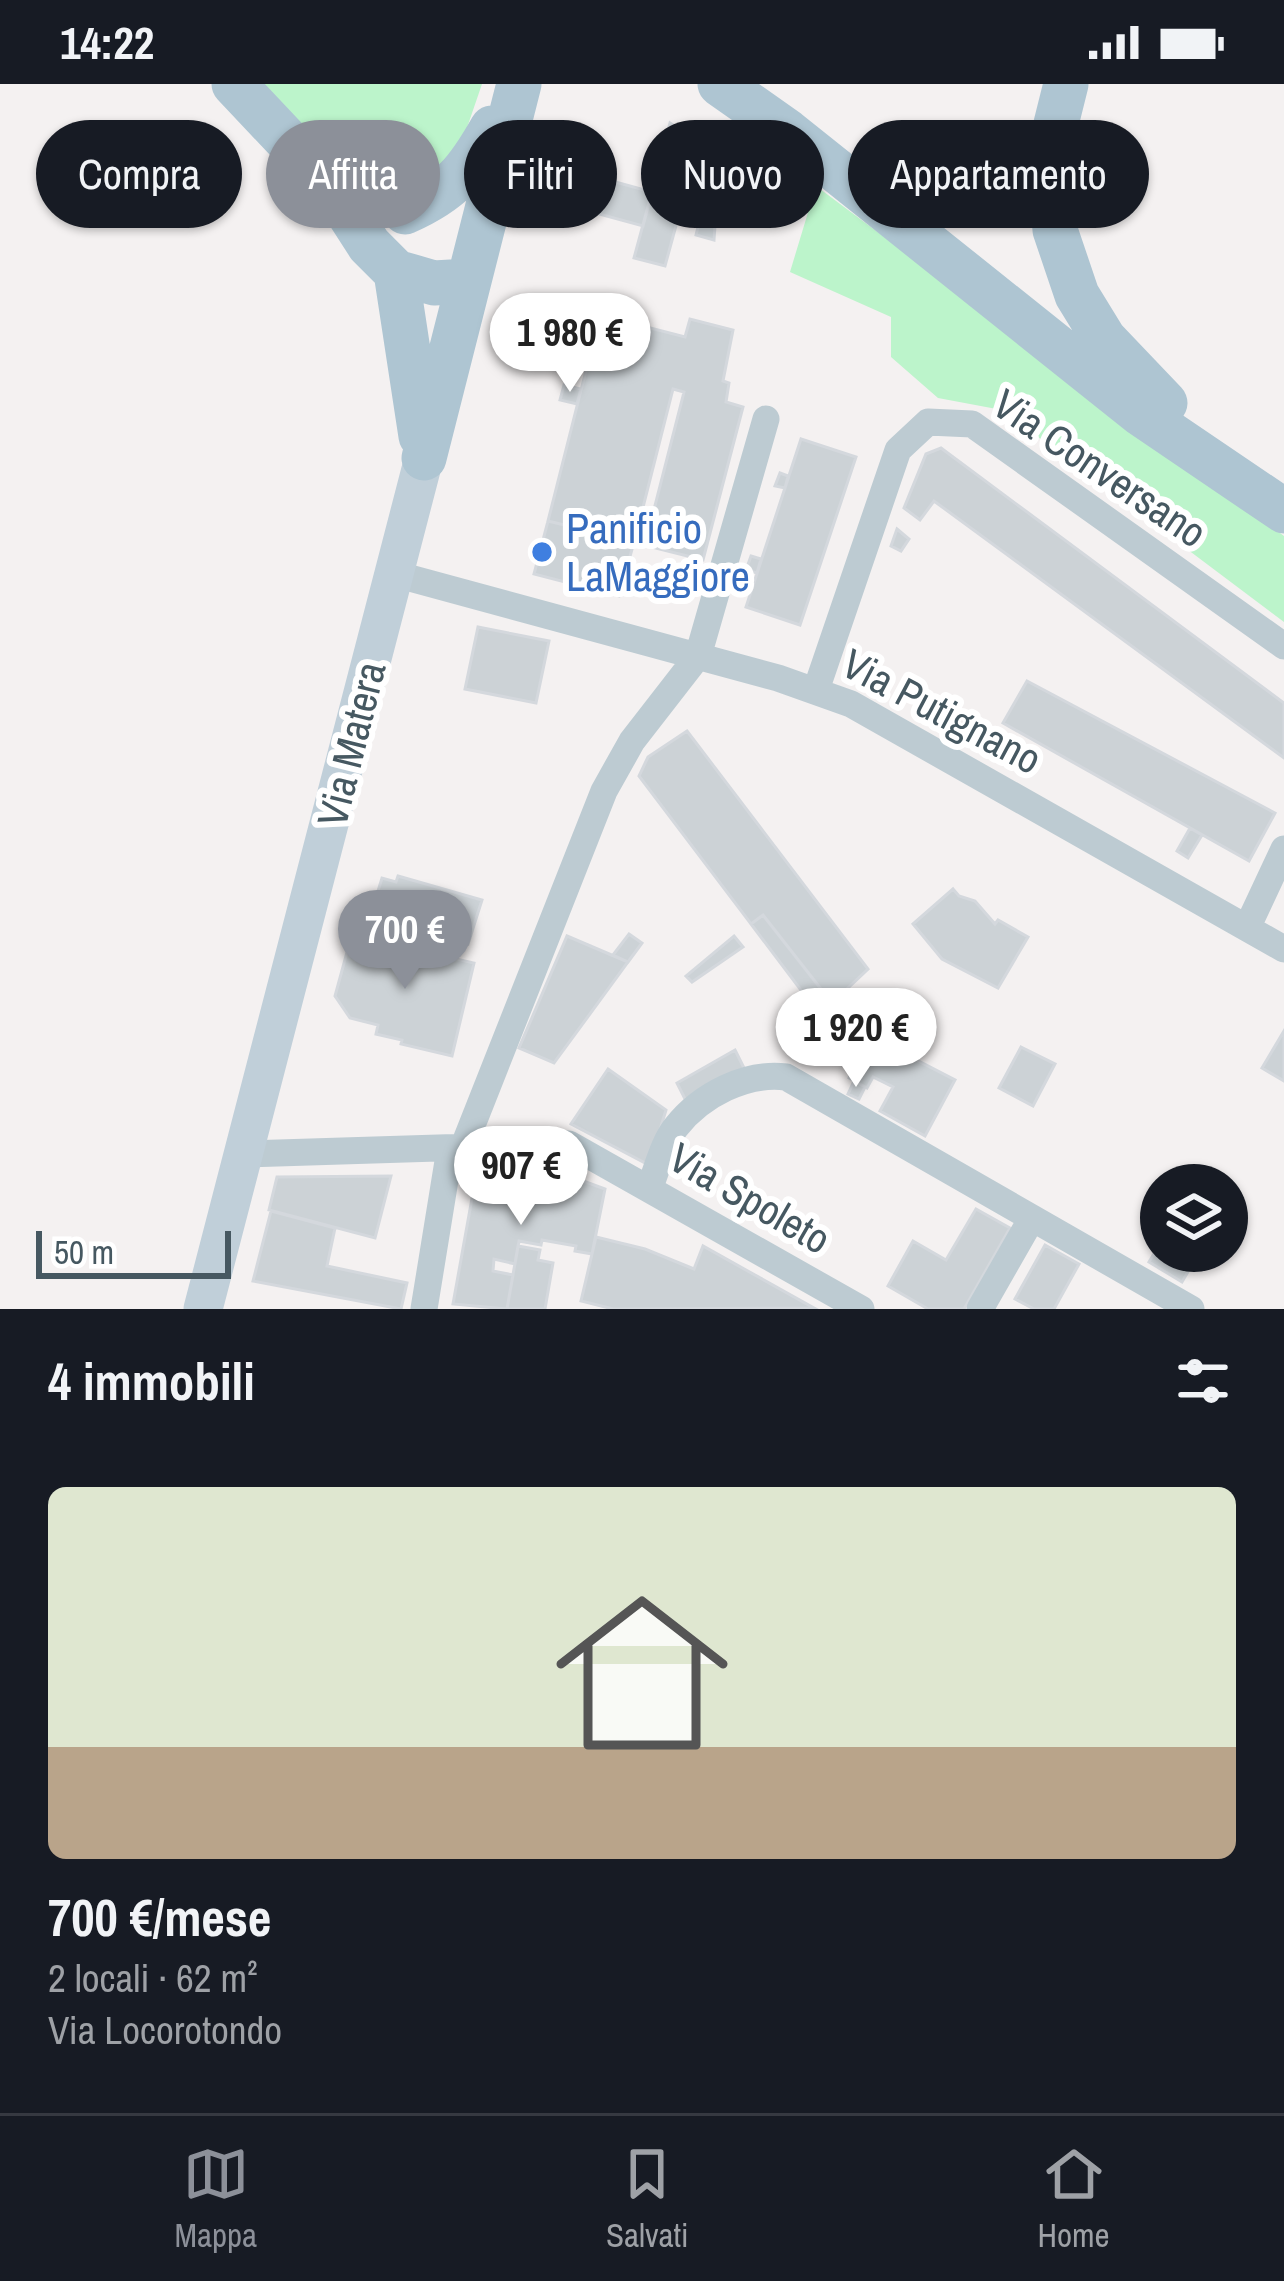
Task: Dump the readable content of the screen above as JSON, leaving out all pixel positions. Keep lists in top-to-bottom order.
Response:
{
  "streets": {
    "street": [
      "Via Conversano",
      "Via Putignano",
      "Via Matera",
      "Via Spoleto"
    ]
  },
  "crossings": [
    ["Via Conversano", "Via Putignano"],
    ["Via Putignano", "Via Matera"],
    ["Via Matera", "Via Spoleto"]
  ],
  "places": ["Panificio LaMaggiore"],
  "scale_bar": "50 m",
  "page": {
    "status": "14:22",
    "chip": [
      "Compra",
      "Affitta",
      "Filtri",
      "Nuovo",
      "Appartamento"
    ],
    "price": [
      "1 980 €",
      "700 €",
      "1 920 €",
      "907 €"
    ],
    "scale": "50 m",
    "heading": "4 immobili",
    "list": [
      {
        "name": "700 €/mese",
        "note": "2 locali · 62 m² · Via Locorotondo"
      }
    ],
    "tabs": ["Mappa", "Salvati", "Home"]
  }
}
